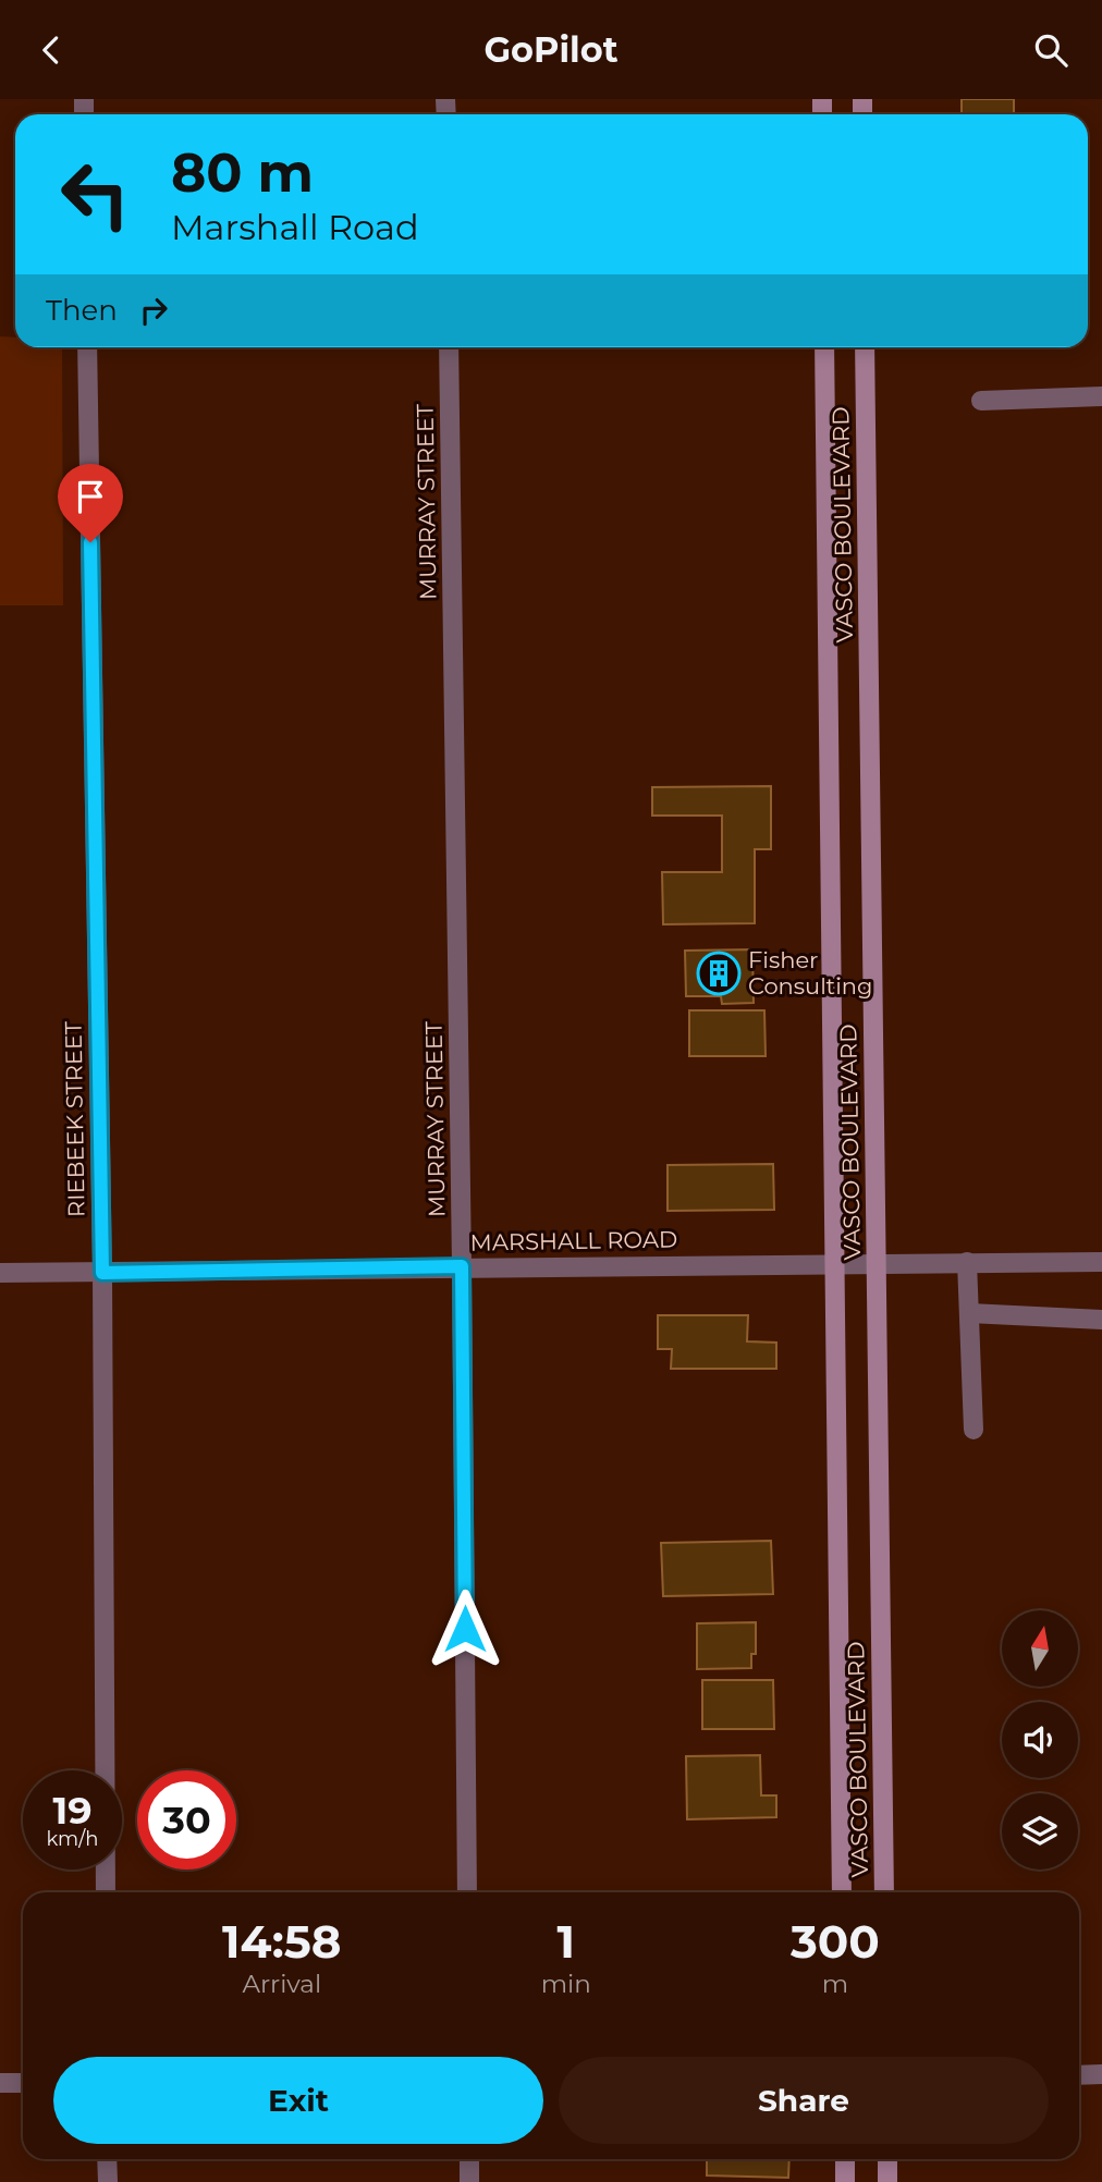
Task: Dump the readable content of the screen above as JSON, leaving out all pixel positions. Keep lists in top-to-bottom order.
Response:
{
  "streets": {
    "main road": ["VASCO BOULEVARD"],
    "street": ["MURRAY STREET", "RIEBEEK STREET", "MARSHALL ROAD"]
  },
  "crossings": [
    ["MURRAY STREET", "MARSHALL ROAD"],
    ["VASCO BOULEVARD", "MARSHALL ROAD"],
    ["RIEBEEK STREET", "MARSHALL ROAD"]
  ],
  "places": {
    "building": ["Fisher Consulting"]
  },
  "north": "top",
  "page": {
    "header": "GoPilot",
    "turn": ["80 m", "Marshall Road"],
    "then": "Then",
    "speed": "19 km/h",
    "limit": "30",
    "eta": [
      "14:58",
      "Arrival",
      "1",
      "min",
      "300",
      "m"
    ],
    "buttons": ["Exit", "Share"]
  }
}
